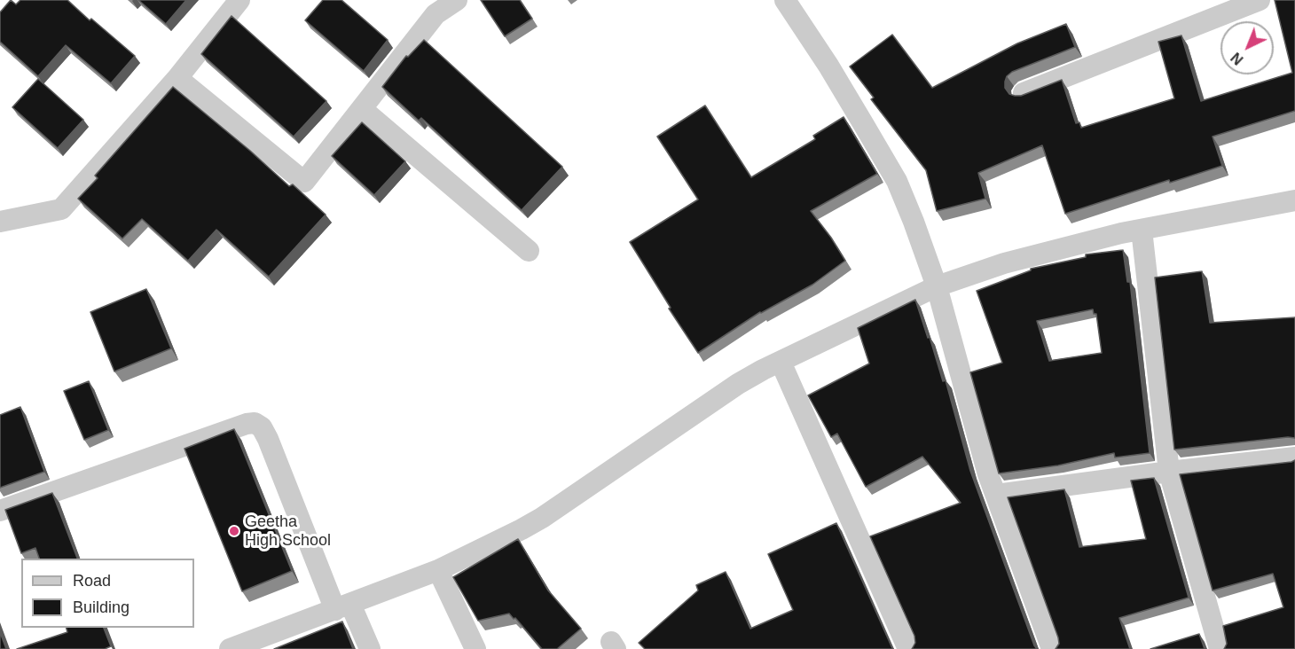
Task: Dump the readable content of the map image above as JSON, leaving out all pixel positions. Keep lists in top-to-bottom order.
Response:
{
  "places": ["Geetha High School"],
  "legend": ["Road", "Building"],
  "north": "bottom left"
}
